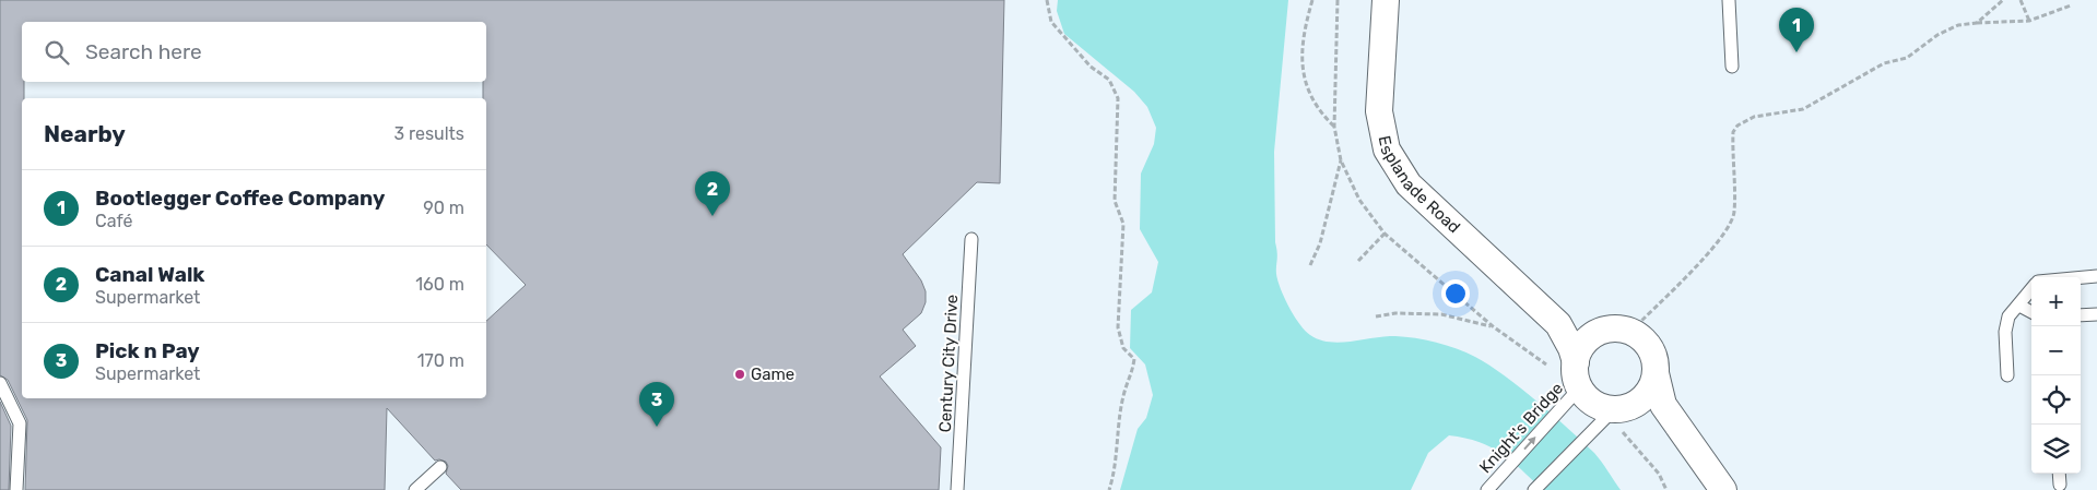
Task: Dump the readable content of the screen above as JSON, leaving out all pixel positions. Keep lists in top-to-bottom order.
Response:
{
  "streets": {
    "street": ["Esplanade Road"],
    "lane": ["Century City Drive", "Knight's Bridge"]
  },
  "crossings": [
    ["Esplanade Road", "Knight's Bridge"]
  ],
  "places": ["Game"],
  "page": {
    "pins": ["1", "2", "3"],
    "search": "Search here",
    "heading": ["Nearby", "3 results"],
    "list": [
      {
        "mark": "1",
        "name": "Bootlegger Coffee Company",
        "note": "Café",
        "value": "90 m"
      },
      {
        "mark": "2",
        "name": "Canal Walk",
        "note": "Supermarket",
        "value": "160 m"
      },
      {
        "mark": "3",
        "name": "Pick n Pay",
        "note": "Supermarket",
        "value": "170 m"
      }
    ],
    "map_buttons": ["+", "−"]
  }
}
